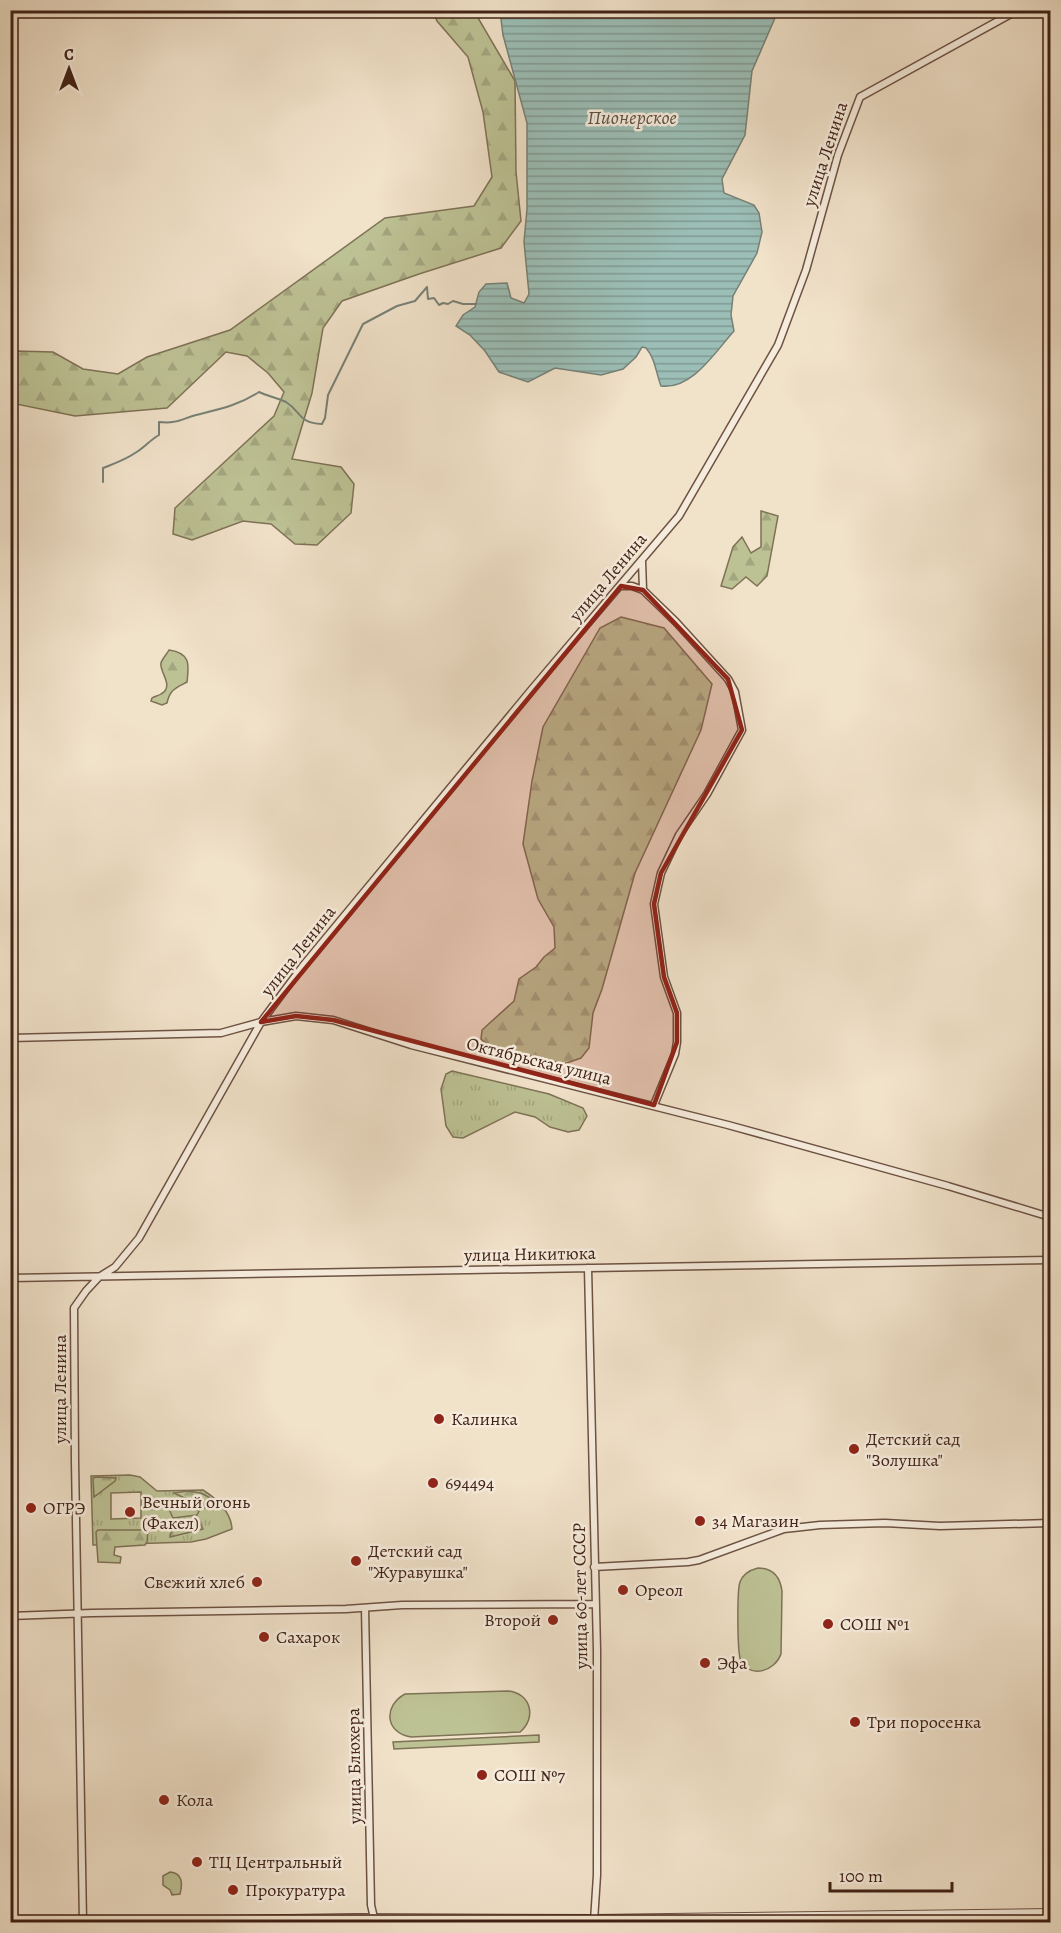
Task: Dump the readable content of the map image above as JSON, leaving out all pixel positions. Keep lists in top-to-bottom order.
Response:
{
  "streets": {
    "street": [
      "улица Ленина",
      "Октябрьская улица",
      "улица Никитюка",
      "улица 60-лет СССР",
      "улица Блюхера"
    ]
  },
  "crossings": [
    ["улица Ленина", "Октябрьская улица"],
    ["улица Ленина", "улица Никитюка"],
    ["улица Никитюка", "улица 60-лет СССР"]
  ],
  "water": ["Пионерское"],
  "places": [
    "Калинка",
    "Детский сад \"Золушка\"",
    "694494",
    "ОГРЭ",
    "Вечный огонь (Факел)",
    "34 Магазин",
    "Детский сад \"Журавушка\"",
    "Свежий хлеб",
    "Ореол",
    "Второй",
    "СОШ №1",
    "Сахарок",
    "Эфа",
    "Три поросенка",
    "СОШ №7",
    "Кола",
    "ТЦ Центральный",
    "Прокуратура"
  ],
  "scale_bar": "100 m",
  "north": "top"
}
